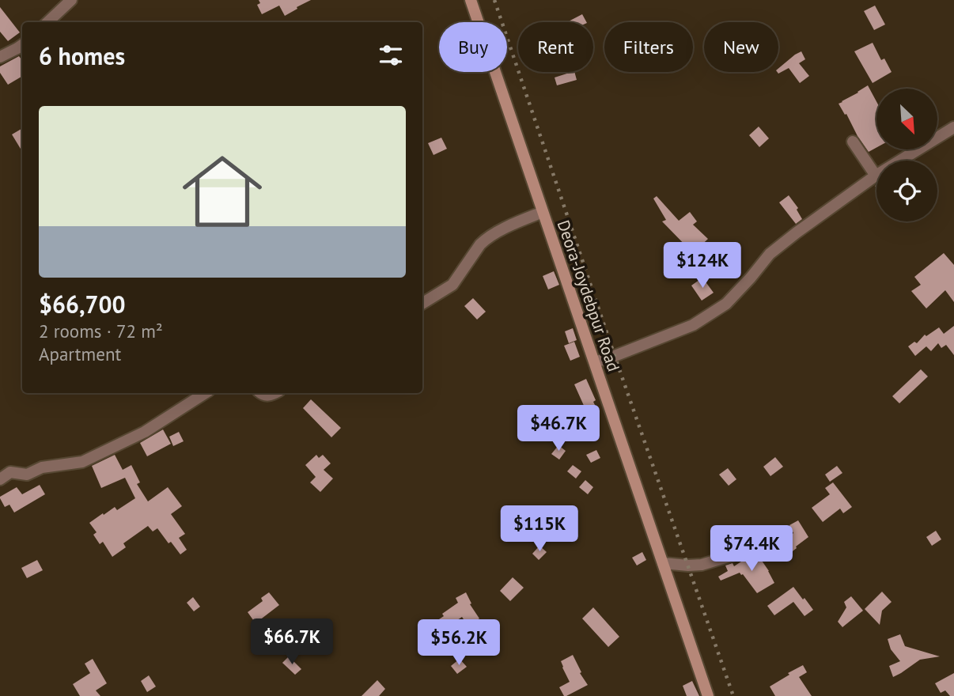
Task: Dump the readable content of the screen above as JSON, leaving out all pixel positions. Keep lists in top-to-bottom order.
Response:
{
  "streets": {
    "street": ["Deora-Joydebpur Road"]
  },
  "north": "bottom right",
  "page": {
    "chip": [
      "Buy",
      "Rent",
      "Filters",
      "New"
    ],
    "heading": "6 homes",
    "list": [
      {
        "name": "$66,700",
        "note": "2 rooms · 72 m² · Apartment"
      }
    ],
    "price": [
      "$124K",
      "$46.7K",
      "$115K",
      "$74.4K",
      "$66.7K",
      "$56.2K"
    ]
  }
}
